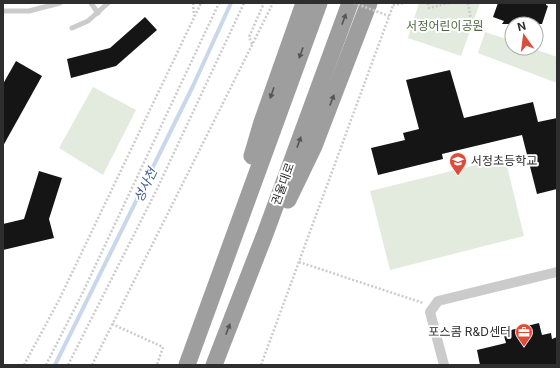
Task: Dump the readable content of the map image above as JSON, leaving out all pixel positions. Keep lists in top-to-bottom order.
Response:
{
  "streets": {
    "highway": ["권율대로"]
  },
  "water": ["성사천"],
  "parks": ["서정어린이공원"],
  "places": {
    "school or university": ["서정초등학교"],
    "office": ["포스콤 R&D센터"]
  },
  "north": "top"
}
